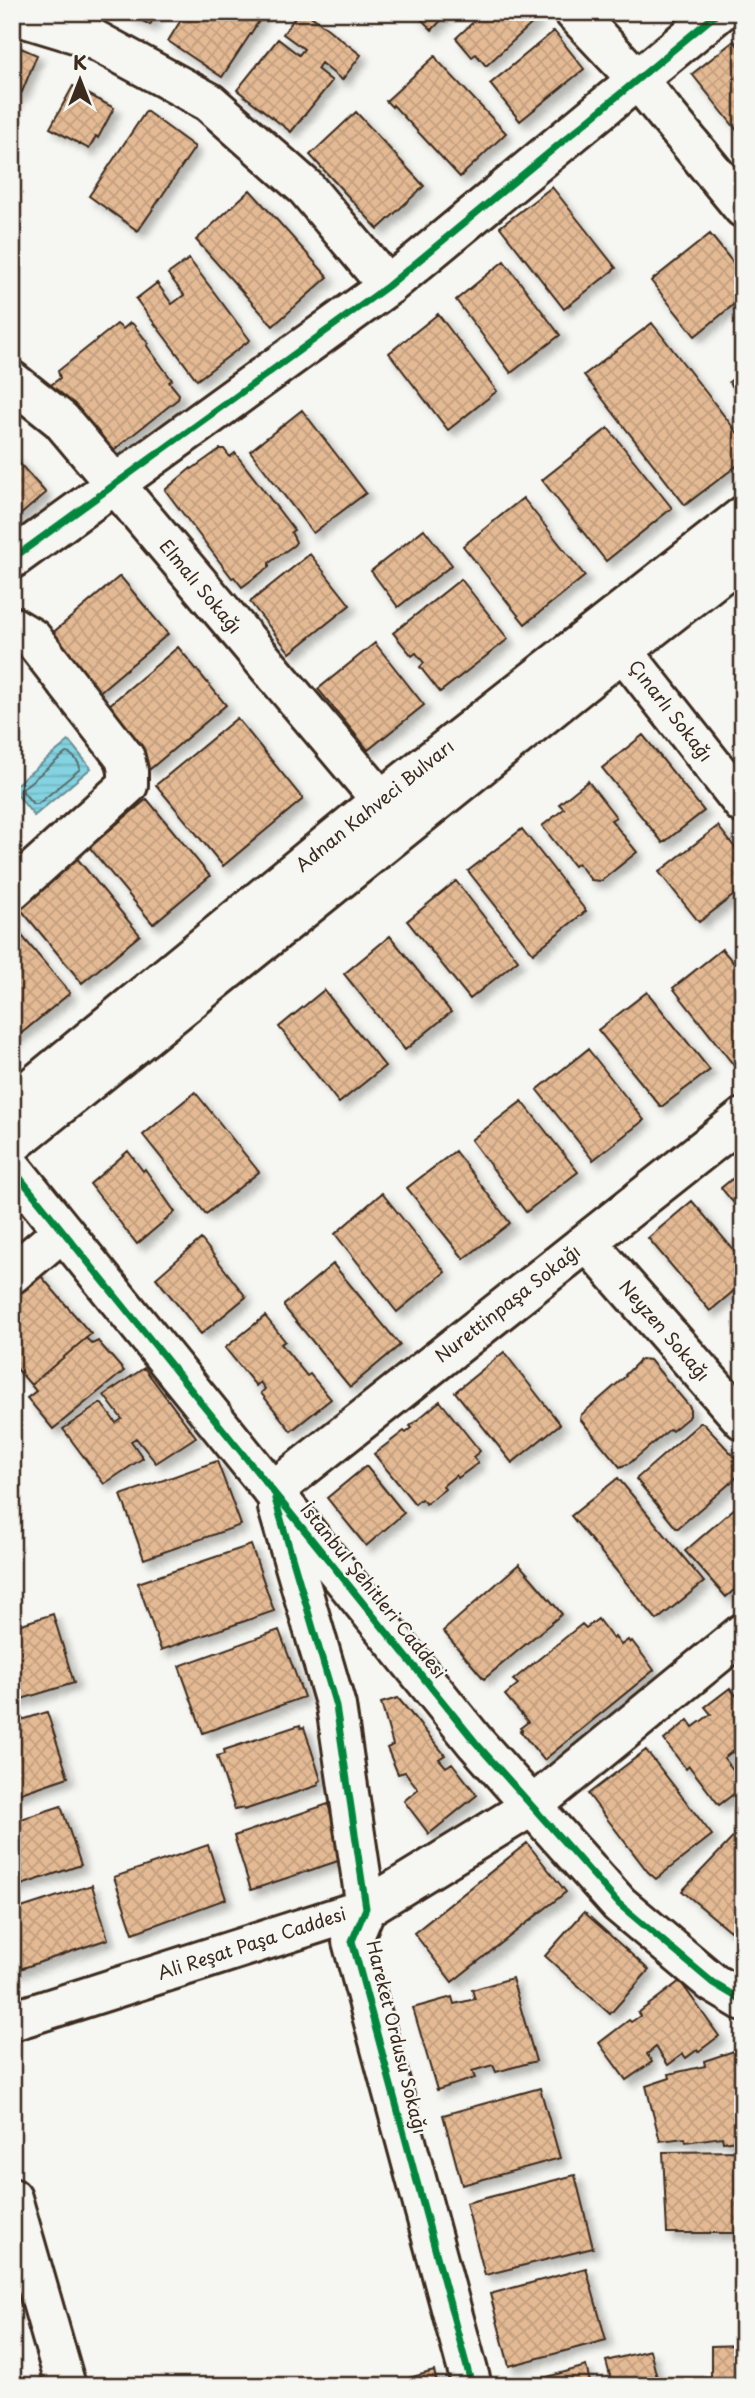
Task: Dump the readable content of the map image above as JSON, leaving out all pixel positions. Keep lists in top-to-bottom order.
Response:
{
  "streets": {
    "street": [
      "Elmalı Sokağı",
      "Çınarlı Sokağı",
      "Adnan Kahveci Bulvarı",
      "Nurettinpaşa Sokağı",
      "Neyzen Sokağı",
      "İstanbul Şehitleri Caddesi",
      "Ali Reşat Paşa Caddesi",
      "Hareket Ordusu Sokağı"
    ]
  },
  "crossings": [
    ["Elmalı Sokağı", "Adnan Kahveci Bulvarı"],
    ["Çınarlı Sokağı", "Adnan Kahveci Bulvarı"],
    ["Nurettinpaşa Sokağı", "Neyzen Sokağı"],
    ["Nurettinpaşa Sokağı", "İstanbul Şehitleri Caddesi"],
    ["İstanbul Şehitleri Caddesi", "Ali Reşat Paşa Caddesi"],
    ["Ali Reşat Paşa Caddesi", "Hareket Ordusu Sokağı"]
  ],
  "north": "top"
}
